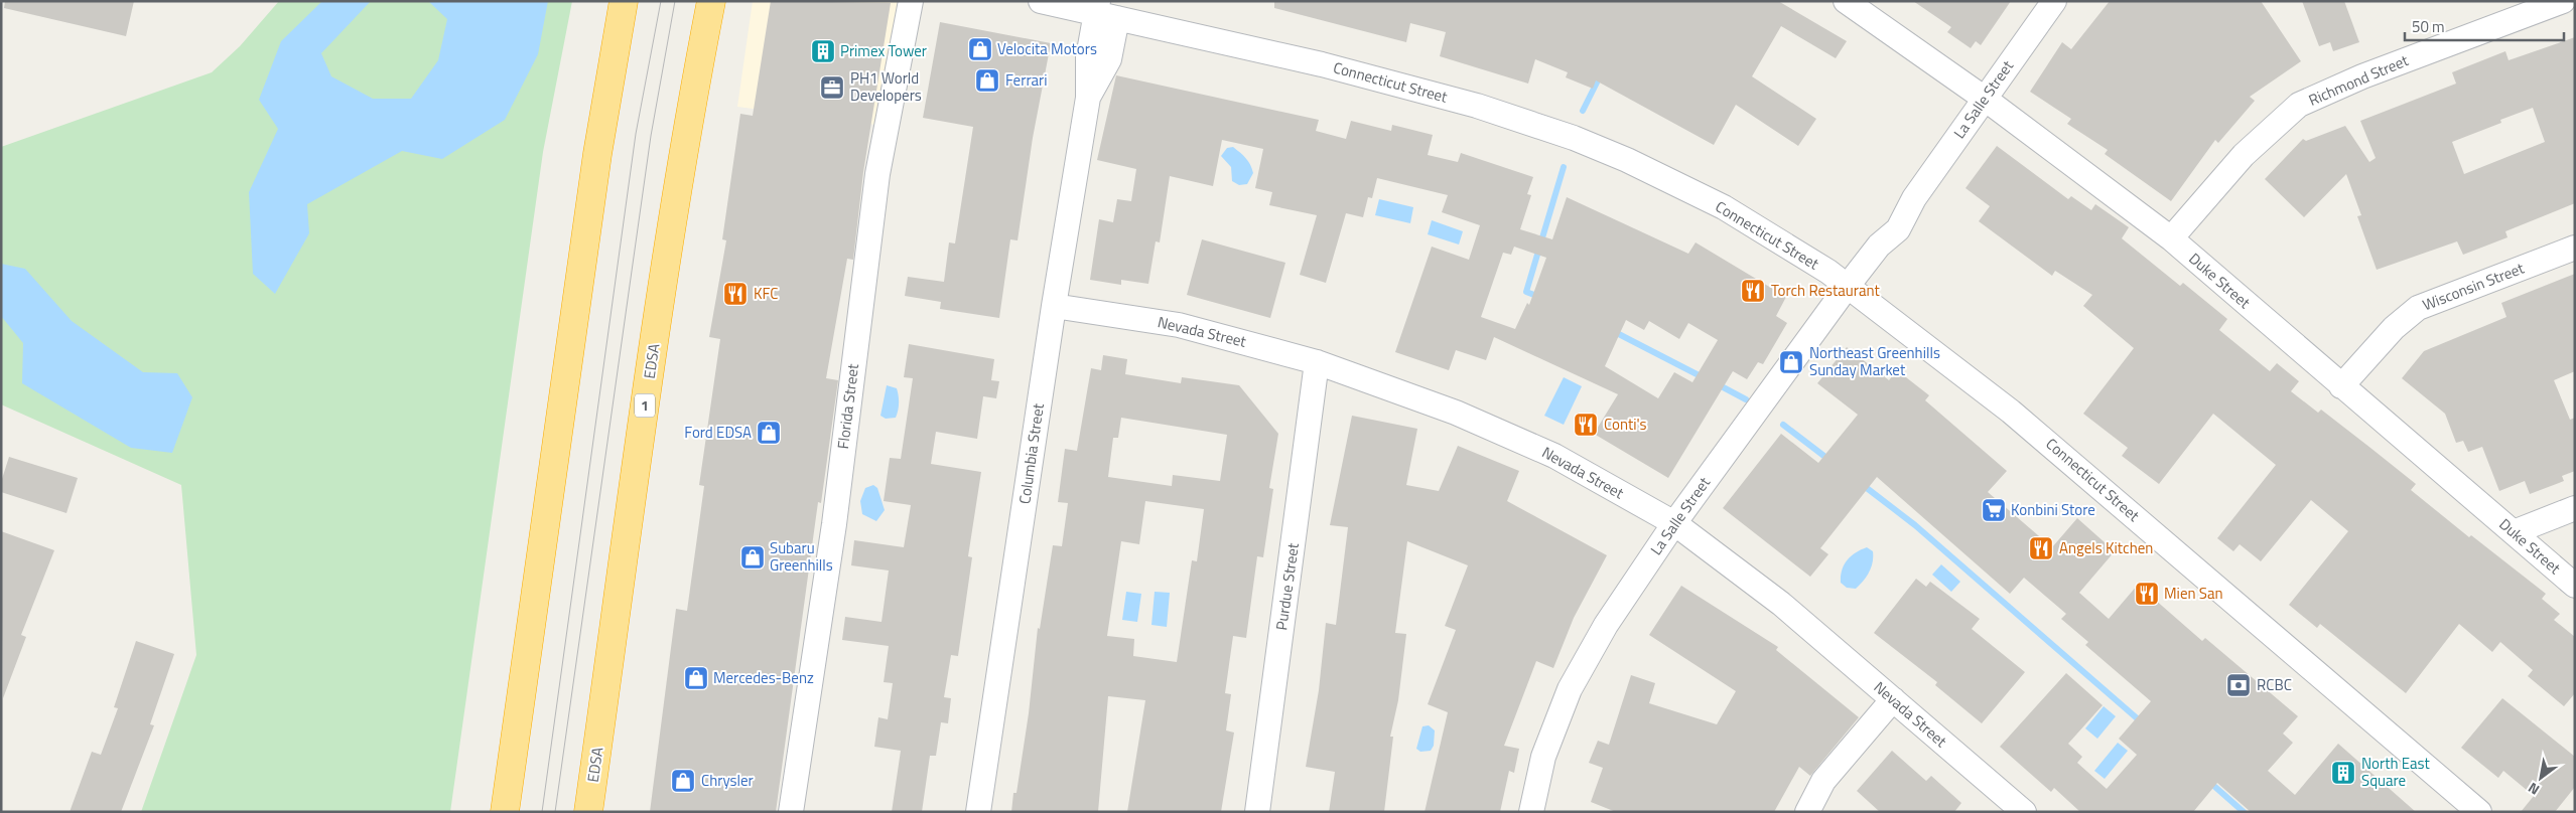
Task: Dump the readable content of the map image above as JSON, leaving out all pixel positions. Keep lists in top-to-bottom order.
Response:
{
  "streets": {
    "highway": ["EDSA", "1"],
    "street": [
      "Richmond Street",
      "Connecticut Street",
      "La Salle Street",
      "Duke Street",
      "Wisconsin Street",
      "Nevada Street",
      "Florida Street",
      "Columbia Street",
      "Purdue Street"
    ]
  },
  "crossings": [
    ["Richmond Street", "Duke Street"],
    ["Connecticut Street", "La Salle Street"],
    ["Connecticut Street", "Columbia Street"],
    ["La Salle Street", "Duke Street"],
    ["La Salle Street", "Nevada Street"],
    ["Duke Street", "Wisconsin Street"],
    ["Nevada Street", "Columbia Street"],
    ["Nevada Street", "Purdue Street"]
  ],
  "places": {
    "shop": [
      "Velocita Motors",
      "Ferrari",
      "Northeast Greenhills Sunday Market",
      "Ford EDSA",
      "Subaru Greenhills",
      "Mercedes-Benz",
      "Chrysler"
    ],
    "building": ["Primex Tower", "North East Square"],
    "office": ["PH1 World Developers"],
    "restaurant": [
      "Torch Restaurant",
      "KFC",
      "Conti's",
      "Angels Kitchen",
      "Mien San"
    ],
    "supermarket": ["Konbini Store"],
    "bank": ["RCBC"]
  },
  "scale_bar": "50 m",
  "north": "bottom left"
}
